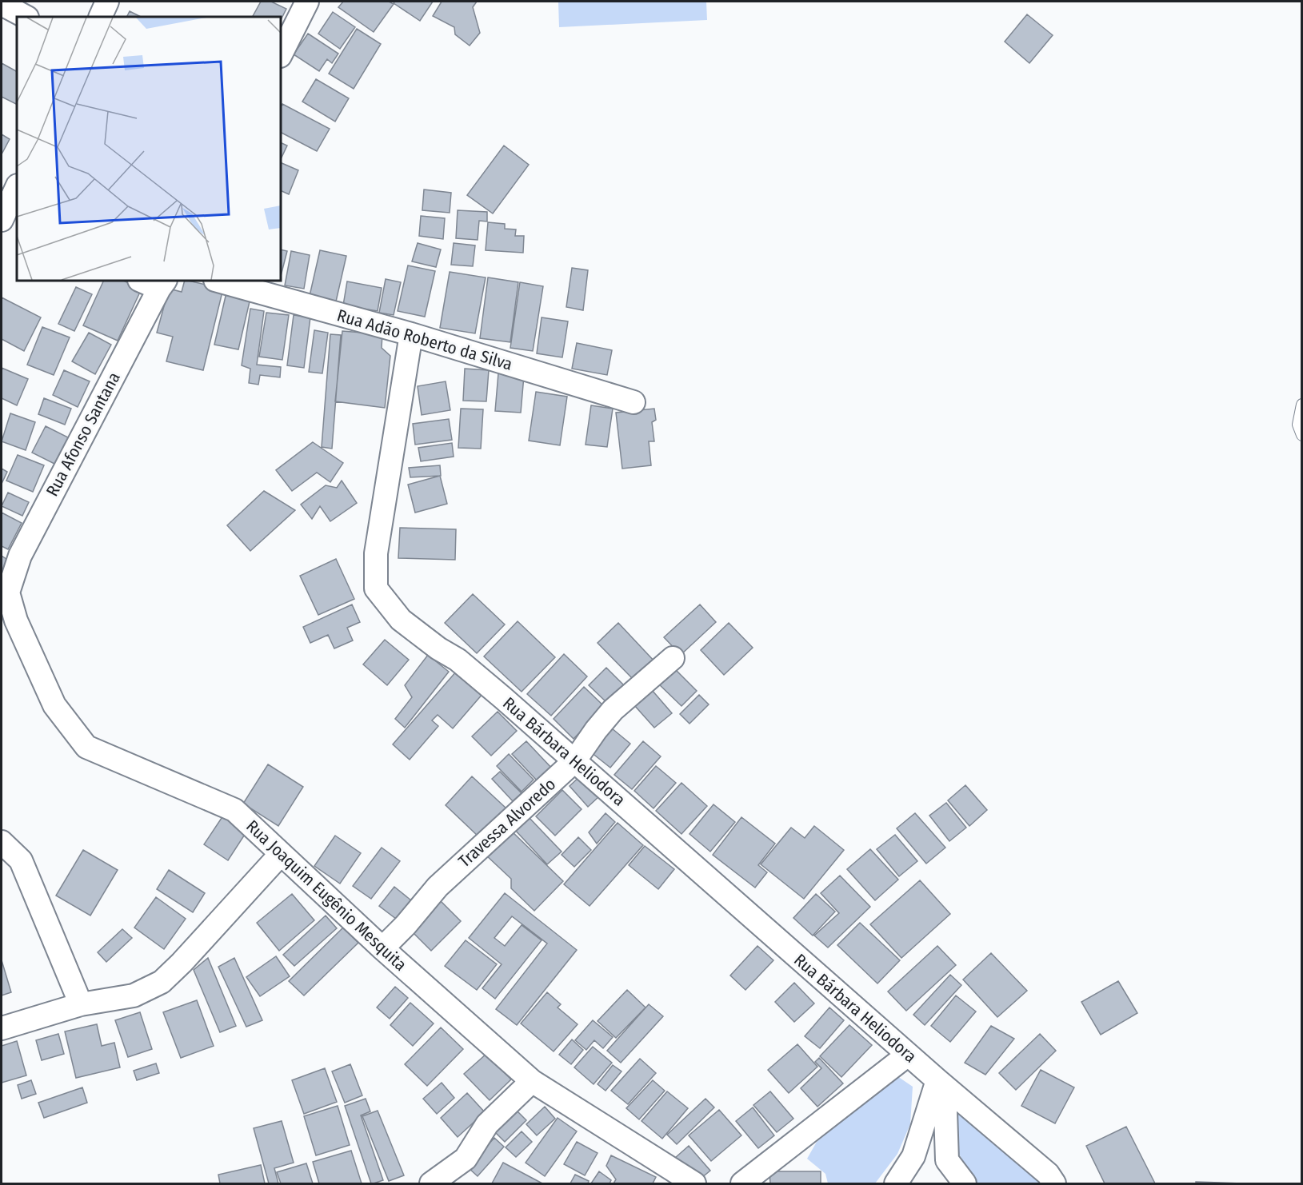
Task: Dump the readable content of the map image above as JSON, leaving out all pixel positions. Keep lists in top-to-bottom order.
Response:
{
  "streets": {
    "street": [
      "Rua Adão Roberto da Silva",
      "Rua Afonso Santana",
      "Rua Bárbara Heliodora",
      "Travessa Alvoredo",
      "Rua Joaquim Eugênio Mesquita"
    ]
  },
  "crossings": [
    ["Rua Adão Roberto da Silva", "Rua Bárbara Heliodora"],
    ["Rua Afonso Santana", "Rua Joaquim Eugênio Mesquita"],
    ["Rua Bárbara Heliodora", "Travessa Alvoredo"],
    ["Travessa Alvoredo", "Rua Joaquim Eugênio Mesquita"]
  ]
}
